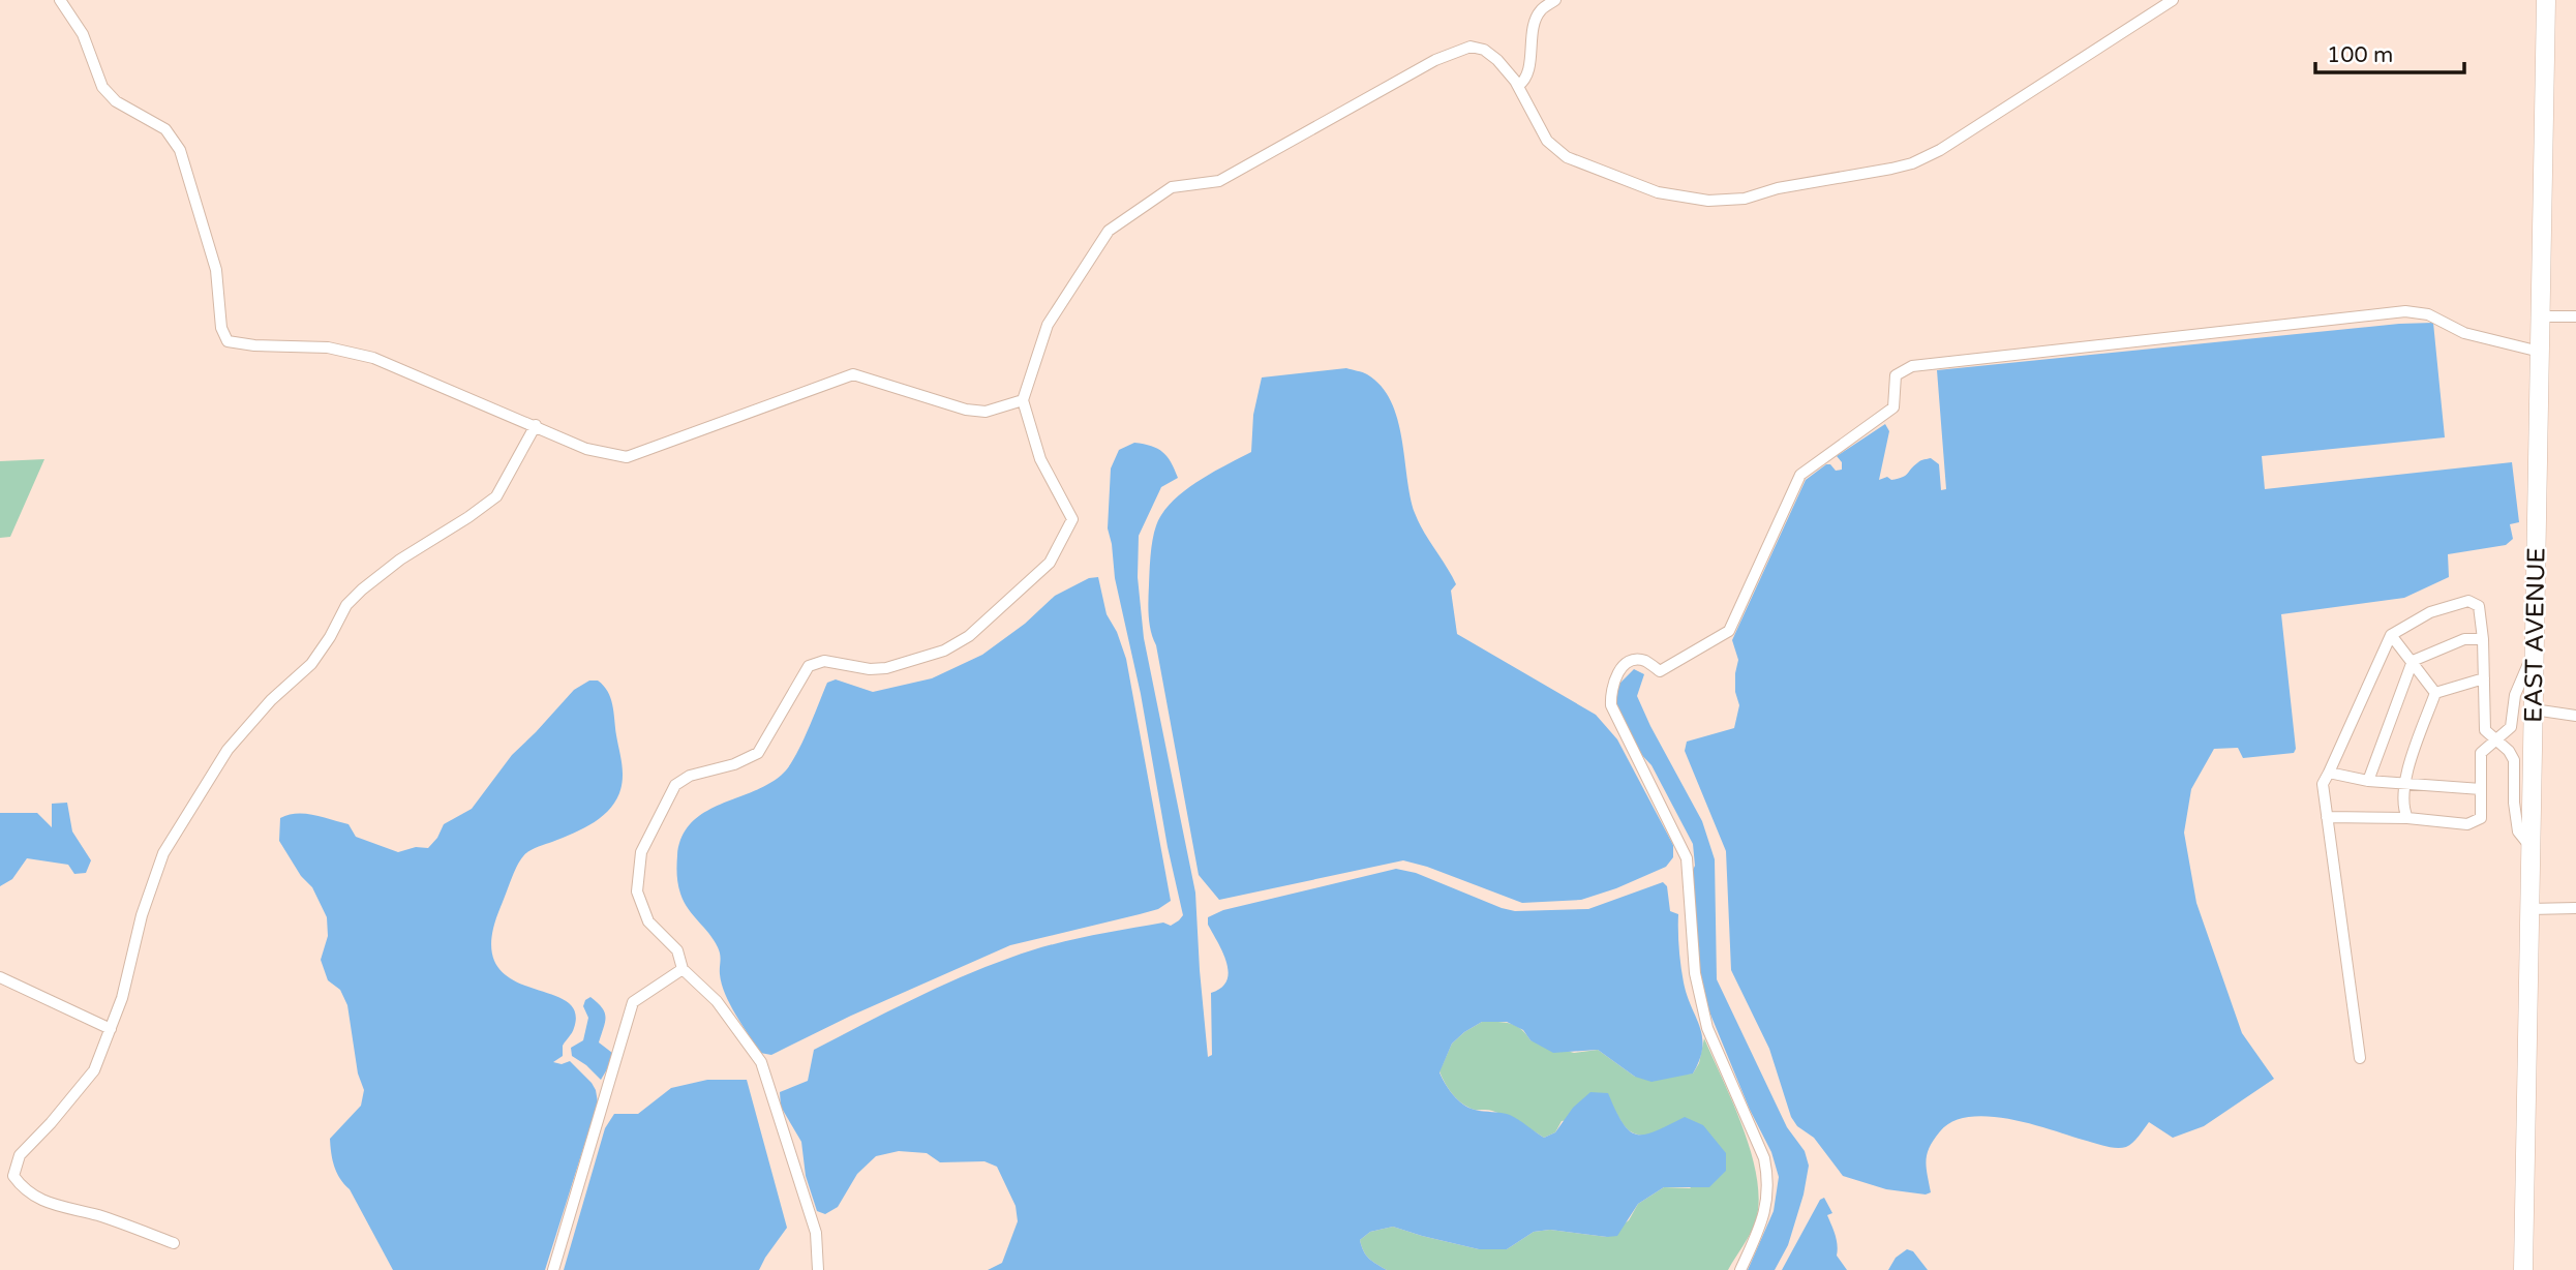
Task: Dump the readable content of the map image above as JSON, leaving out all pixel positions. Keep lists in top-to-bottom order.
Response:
{
  "streets": {
    "main road": ["EAST AVENUE"]
  },
  "scale_bar": "100 m"
}
